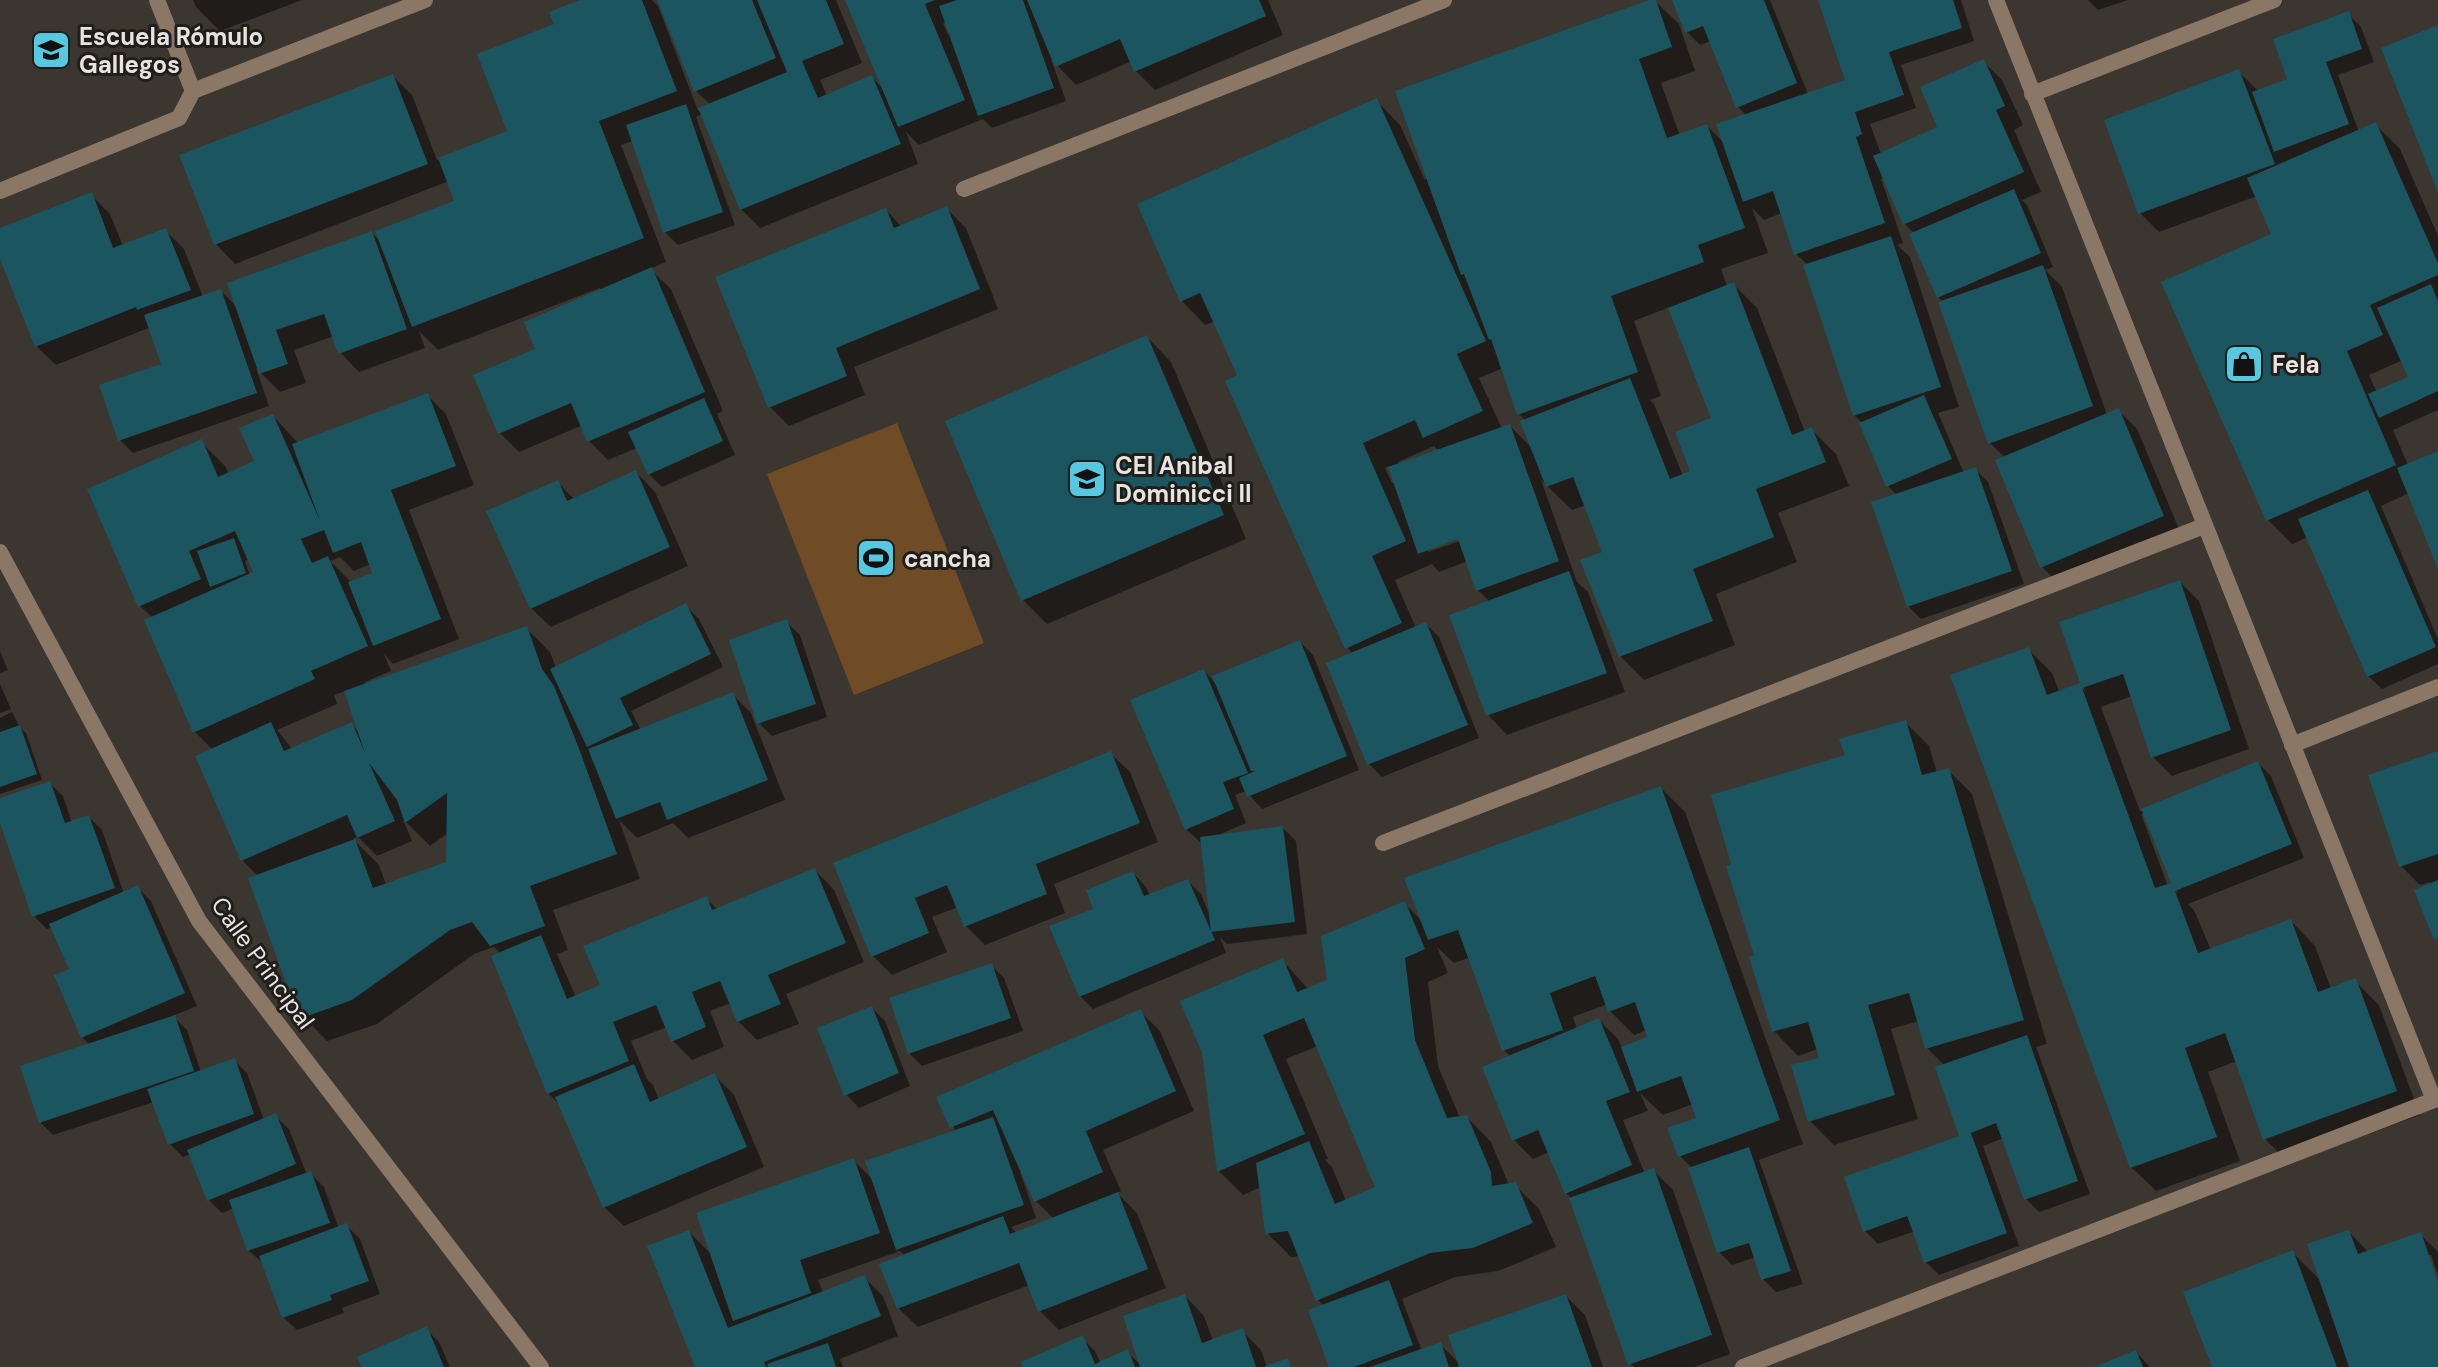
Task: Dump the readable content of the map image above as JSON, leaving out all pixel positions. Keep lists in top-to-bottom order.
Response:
{
  "streets": {
    "street": ["Calle Principal"]
  },
  "places": {
    "school or university": ["Escuela Rómulo Gallegos", "CEI Anibal Dominicci II"],
    "shop": ["Fela"],
    "sports": ["cancha"]
  }
}
